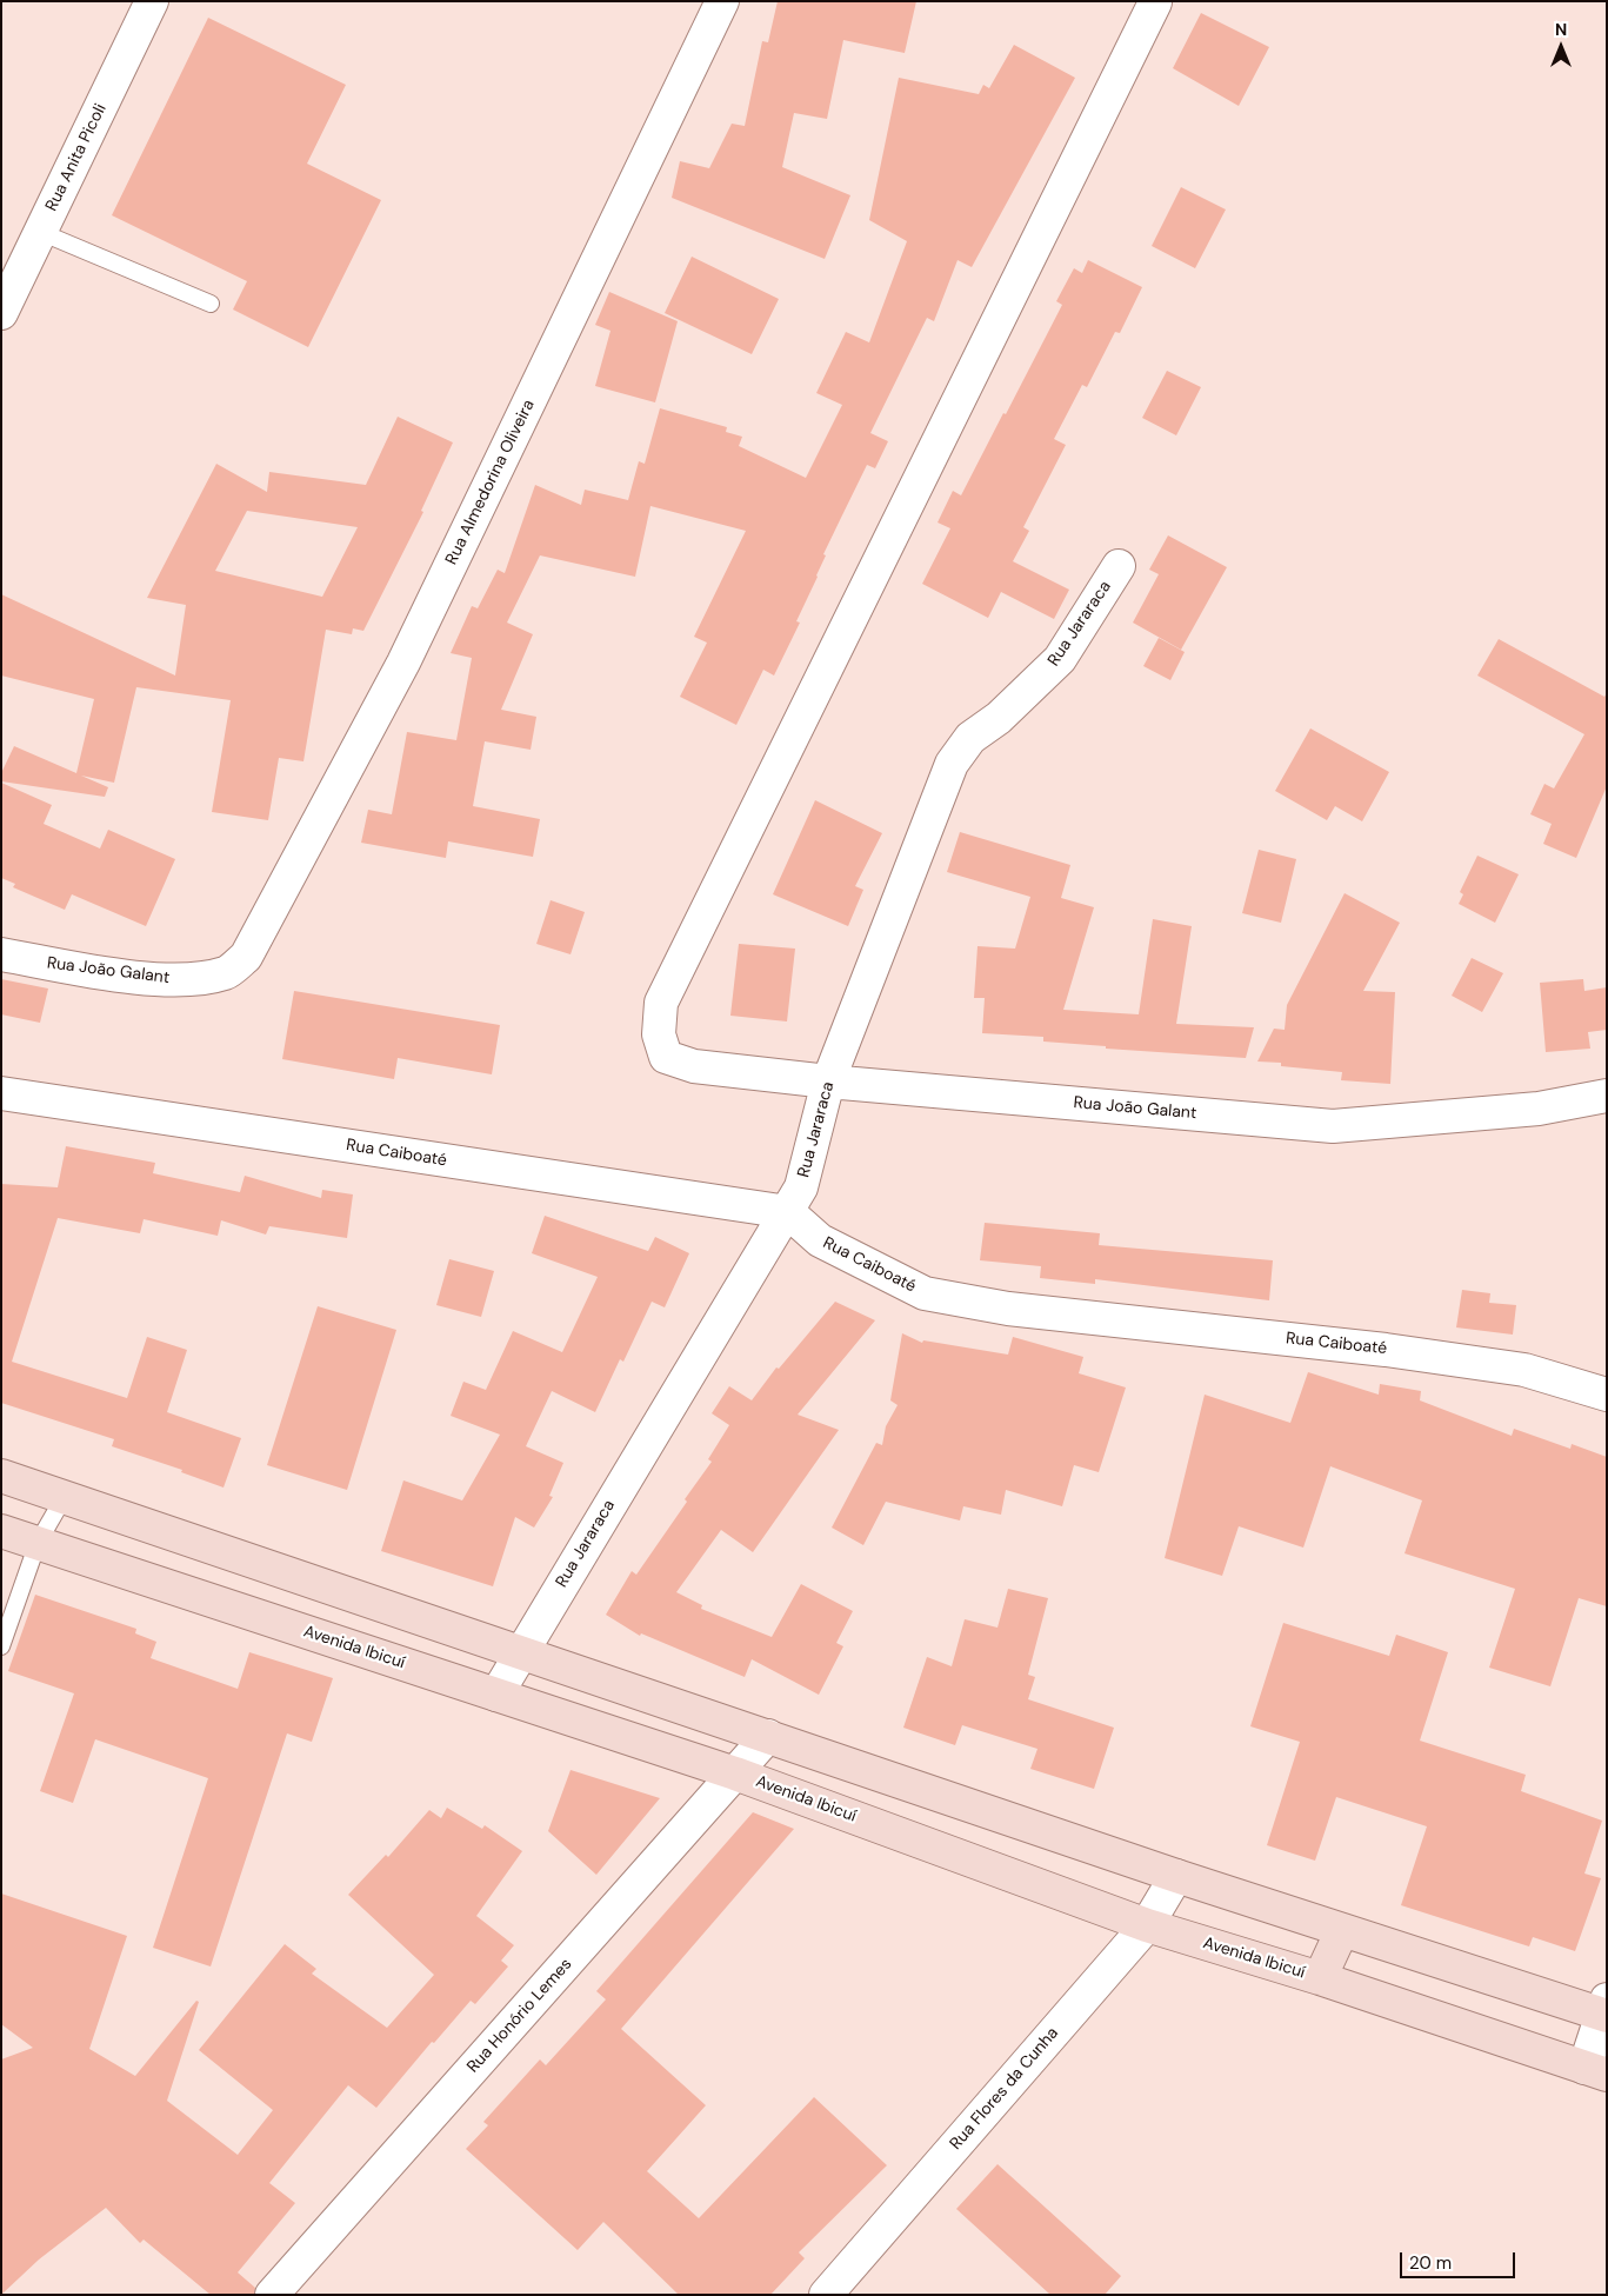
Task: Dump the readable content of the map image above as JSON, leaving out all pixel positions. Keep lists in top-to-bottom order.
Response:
{
  "streets": {
    "main road": ["Avenida Ibicuí"],
    "street": [
      "Rua Anita Picoli",
      "Rua Almedorina Oliveira",
      "Rua Jararaca",
      "Rua João Galant",
      "Rua Caiboaté",
      "Rua Honório Lemes",
      "Rua Flores da Cunha"
    ]
  },
  "crossings": [
    ["Rua Almedorina Oliveira", "Rua João Galant"],
    ["Rua Jararaca", "Rua João Galant"],
    ["Rua Jararaca", "Rua Caiboaté"],
    ["Rua Jararaca", "Avenida Ibicuí"],
    ["Avenida Ibicuí", "Rua Honório Lemes"],
    ["Avenida Ibicuí", "Rua Flores da Cunha"]
  ],
  "scale_bar": "20 m",
  "north": "top"
}
